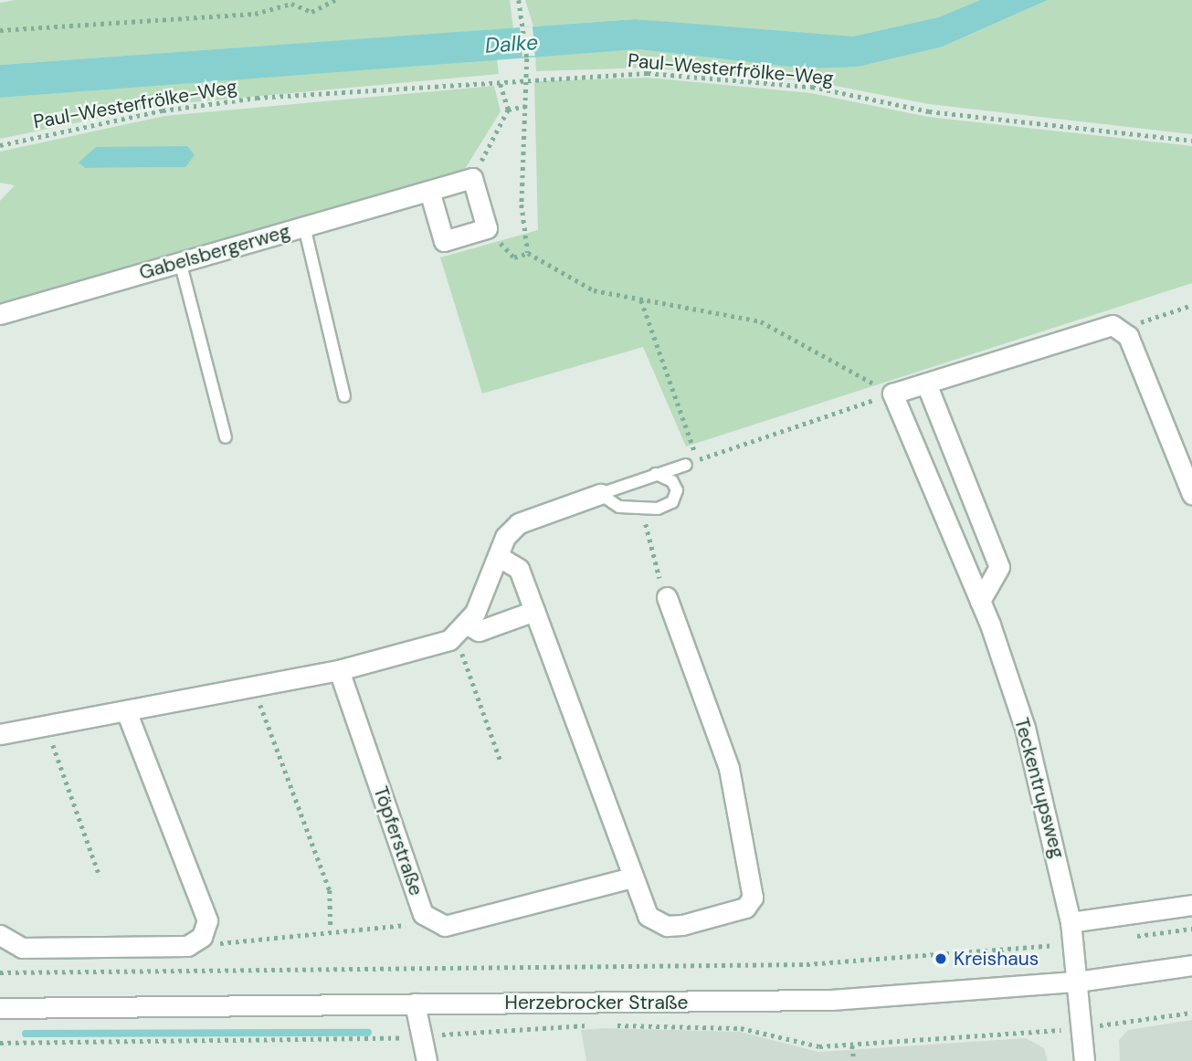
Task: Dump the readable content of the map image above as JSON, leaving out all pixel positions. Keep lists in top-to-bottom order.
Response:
{
  "streets": {
    "street": [
      "Gabelsbergerweg",
      "Teckentrupsweg",
      "Töpferstraße",
      "Herzebrocker Straße"
    ],
    "path": ["Paul-Westerfrölke-Weg"]
  },
  "crossings": [
    ["Teckentrupsweg", "Herzebrocker Straße"]
  ],
  "water": ["Dalke"],
  "places": ["Kreishaus"]
}
